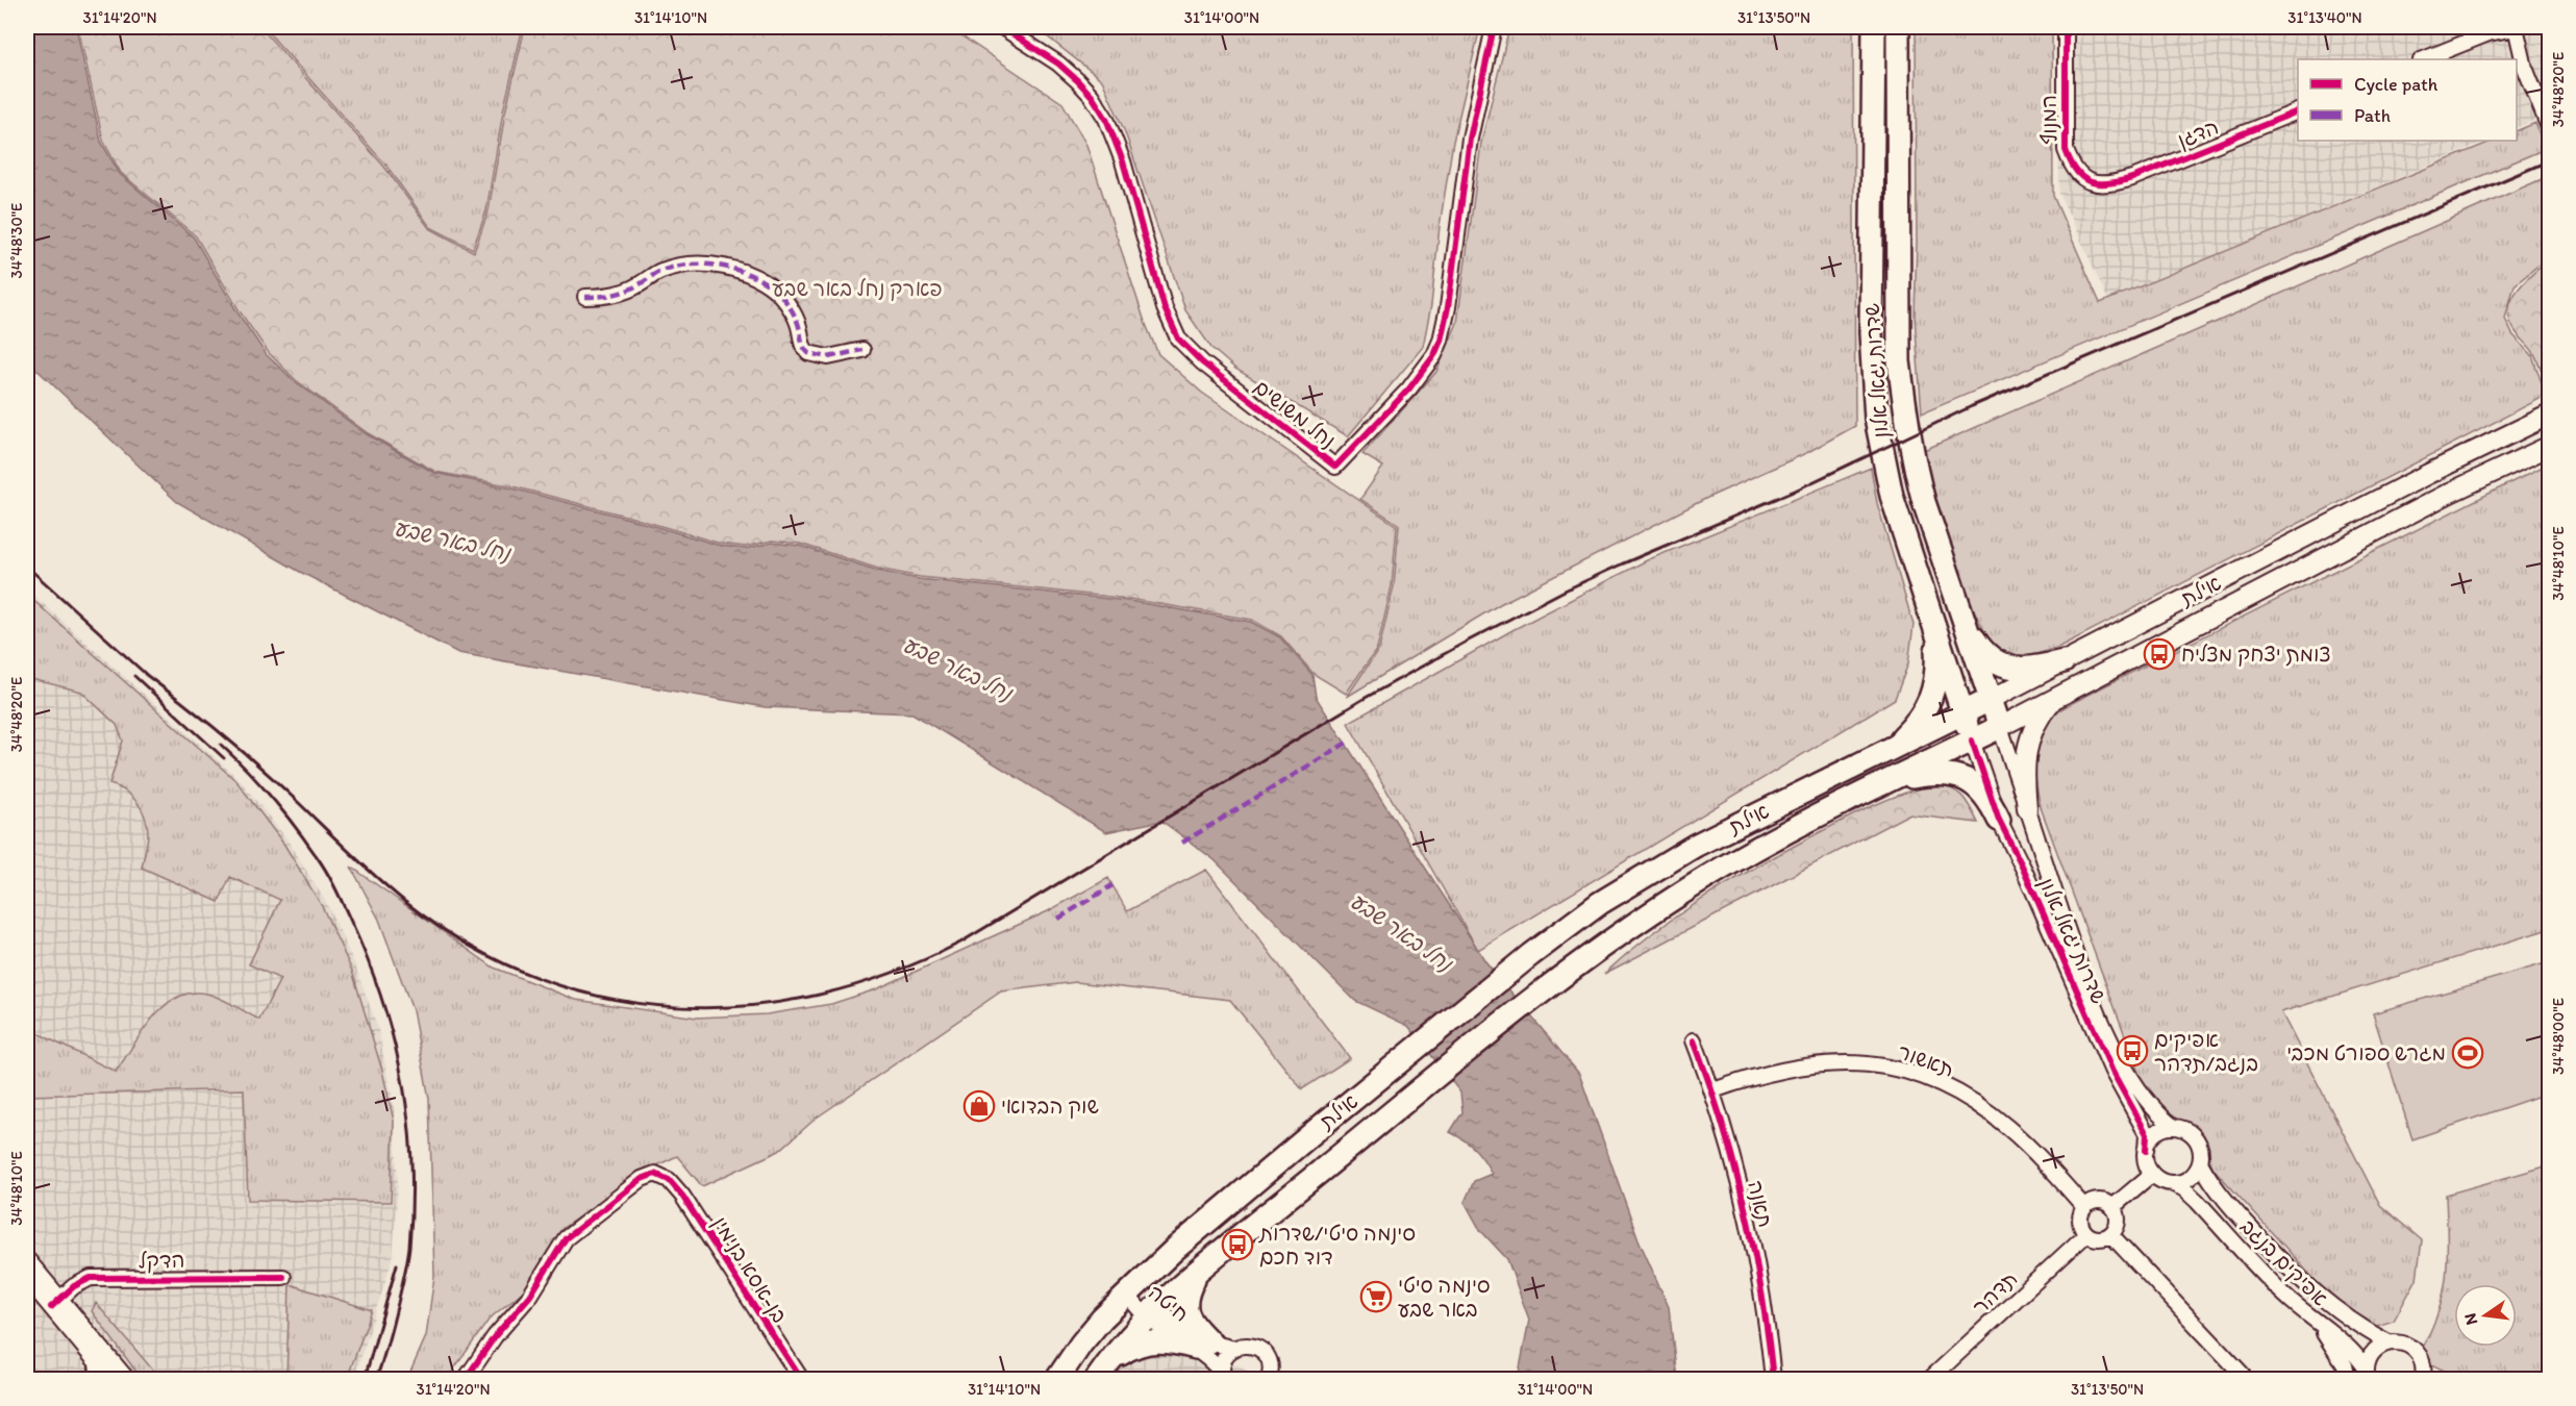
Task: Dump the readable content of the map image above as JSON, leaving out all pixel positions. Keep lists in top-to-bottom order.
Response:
{
  "streets": {
    "highway": ["שדרות יגאל אלון", "אילת"],
    "street": [
      "המנוף",
      "הדגן",
      "נחל משושים",
      "תאשור",
      "תאנה",
      "הדקל",
      "אפיקים בנגב",
      "בן-אסא בנימין",
      "תדהר",
      "חיטה"
    ]
  },
  "crossings": [
    ["המנוף", "הדגן"],
    ["שדרות יגאל אלון", "אילת"],
    ["שדרות יגאל אלון", "אפיקים בנגב"],
    ["אילת", "חיטה"],
    ["תאשור", "תאנה"],
    ["תאשור", "תדהר"]
  ],
  "water": ["נחל באר שבע"],
  "parks": ["פארק נחל באר שבע"],
  "places": {
    "bus stop": ["צומת יצחק מצליח", "אפיקים בנגב/תדהר", "סינמה סיטי/שדרות דוד חכם"],
    "sports": ["מגרש ספורט מכבי"],
    "shop": ["שוק הבדואי"],
    "supermarket": ["סינמה סיטי באר שבע"]
  },
  "legend": ["Cycle path", "Path"],
  "north": "left",
  "coordinates": [
    "31°14'20\"N",
    "31°14'10\"N",
    "31°14'00\"N",
    "31°13'50\"N",
    "31°13'40\"N",
    "34°48'20\"E",
    "34°48'30\"E",
    "34°48'10\"E",
    "34°48'00\"E"
  ]
}
